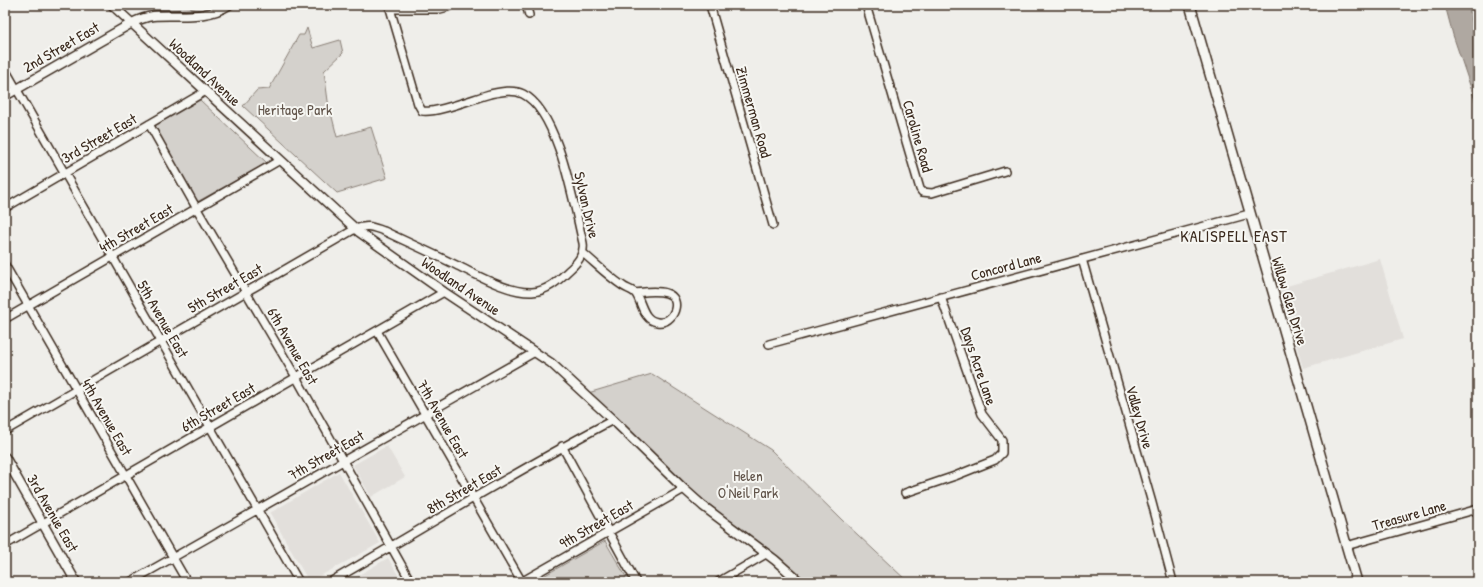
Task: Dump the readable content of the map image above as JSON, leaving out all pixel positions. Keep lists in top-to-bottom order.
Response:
{
  "streets": {
    "main road": ["Willow Glen Drive"],
    "street": [
      "2nd Street East",
      "Woodland Avenue",
      "Zimmerman Road",
      "Caroline Road",
      "3rd Street East",
      "Sylvan Drive",
      "4th Street East",
      "Concord Lane",
      "5th Street East",
      "5th Avenue East",
      "6th Avenue East",
      "Days Acre Lane",
      "6th Street East",
      "4th Avenue East",
      "Valley Drive",
      "7th Avenue East",
      "7th Street East",
      "8th Street East",
      "3rd Avenue East",
      "Treasure Lane",
      "9th Street East"
    ]
  },
  "crossings": [
    ["2nd Street East", "Woodland Avenue"],
    ["2nd Street East", "5th Avenue East"],
    ["Woodland Avenue", "3rd Street East"],
    ["Woodland Avenue", "Sylvan Drive"],
    ["Woodland Avenue", "4th Street East"],
    ["Woodland Avenue", "5th Street East"],
    ["Woodland Avenue", "6th Street East"],
    ["Woodland Avenue", "7th Street East"],
    ["Woodland Avenue", "8th Street East"],
    ["Woodland Avenue", "9th Street East"],
    ["3rd Street East", "5th Avenue East"],
    ["3rd Street East", "6th Avenue East"],
    ["Sylvan Drive", "5th Street East"],
    ["4th Street East", "5th Avenue East"],
    ["4th Street East", "6th Avenue East"],
    ["4th Street East", "4th Avenue East"],
    ["Concord Lane", "Willow Glen Drive"],
    ["Concord Lane", "Days Acre Lane"],
    ["Concord Lane", "Valley Drive"],
    ["5th Street East", "5th Avenue East"],
    ["5th Street East", "6th Avenue East"],
    ["5th Street East", "4th Avenue East"],
    ["Willow Glen Drive", "Treasure Lane"],
    ["5th Avenue East", "6th Street East"],
    ["5th Avenue East", "7th Street East"],
    ["6th Avenue East", "6th Street East"],
    ["6th Avenue East", "7th Street East"],
    ["6th Avenue East", "8th Street East"],
    ["6th Street East", "4th Avenue East"],
    ["6th Street East", "7th Avenue East"],
    ["6th Street East", "3rd Avenue East"],
    ["4th Avenue East", "7th Street East"],
    ["7th Avenue East", "7th Street East"],
    ["7th Avenue East", "8th Street East"],
    ["7th Avenue East", "9th Street East"]
  ],
  "districts": ["KALISPELL EAST"],
  "parks": ["Heritage Park", "Helen O'Neil Park"]
}
